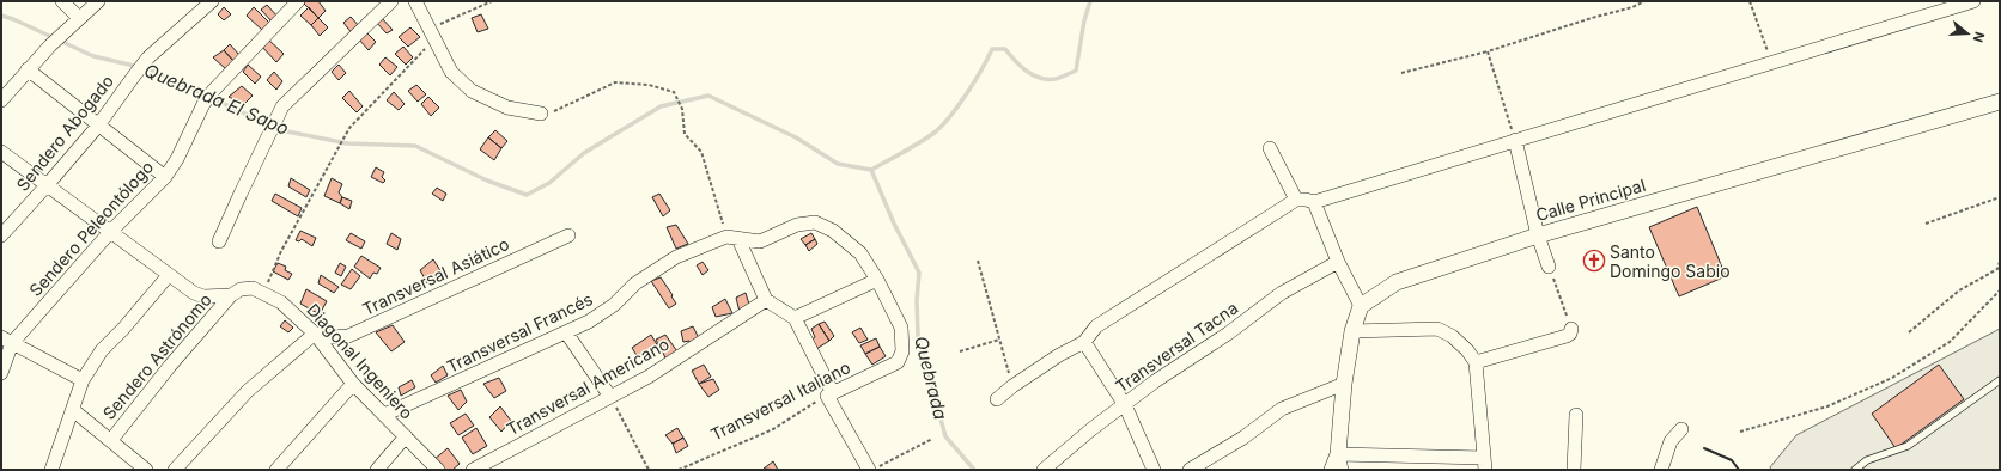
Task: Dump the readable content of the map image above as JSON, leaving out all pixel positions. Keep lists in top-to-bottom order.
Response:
{
  "streets": {
    "street": [
      "Sendero Abogado",
      "Calle Principal",
      "Sendero Peleontólogo",
      "Transversal Asiático",
      "Transversal Francés",
      "Transversal Tacna",
      "Sendero Astrónomo",
      "Diagonal Ingeniero",
      "Transversal Americano",
      "Transversal Italiano"
    ]
  },
  "crossings": [
    ["Sendero Abogado", "Diagonal Ingeniero"],
    ["Sendero Peleontólogo", "Diagonal Ingeniero"],
    ["Transversal Asiático", "Diagonal Ingeniero"],
    ["Transversal Francés", "Diagonal Ingeniero"],
    ["Sendero Astrónomo", "Diagonal Ingeniero"]
  ],
  "water": ["Quebrada El Sapo", "Quebrada"],
  "places": {
    "church": ["Santo Domingo Sabio"]
  },
  "north": "right"
}
